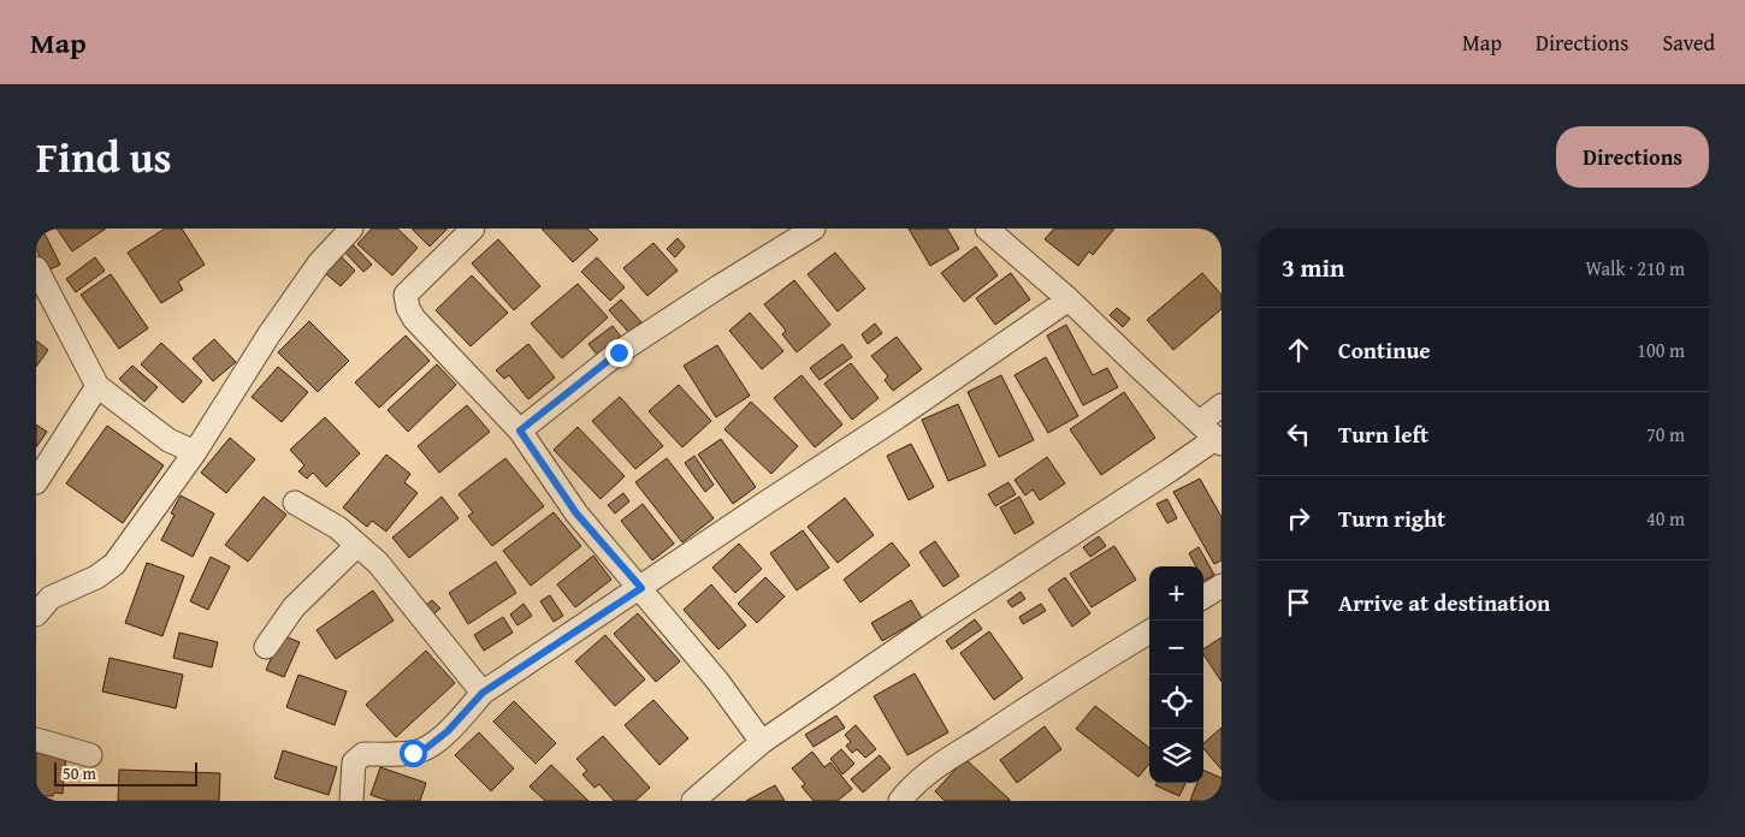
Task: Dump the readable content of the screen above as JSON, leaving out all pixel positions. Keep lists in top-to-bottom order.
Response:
{
  "scale_bar": "50 m",
  "page": {
    "header": "Map",
    "nav": ["Map", "Directions", "Saved"],
    "title": "Find us",
    "buttons": "Directions",
    "heading": ["3 min", "Walk · 210 m"],
    "list": [
      ["Continue", "100 m"],
      ["Turn left", "70 m"],
      ["Turn right", "40 m"],
      "Arrive at destination"
    ],
    "map_buttons": ["+", "−"],
    "scale": "50 m"
  }
}
